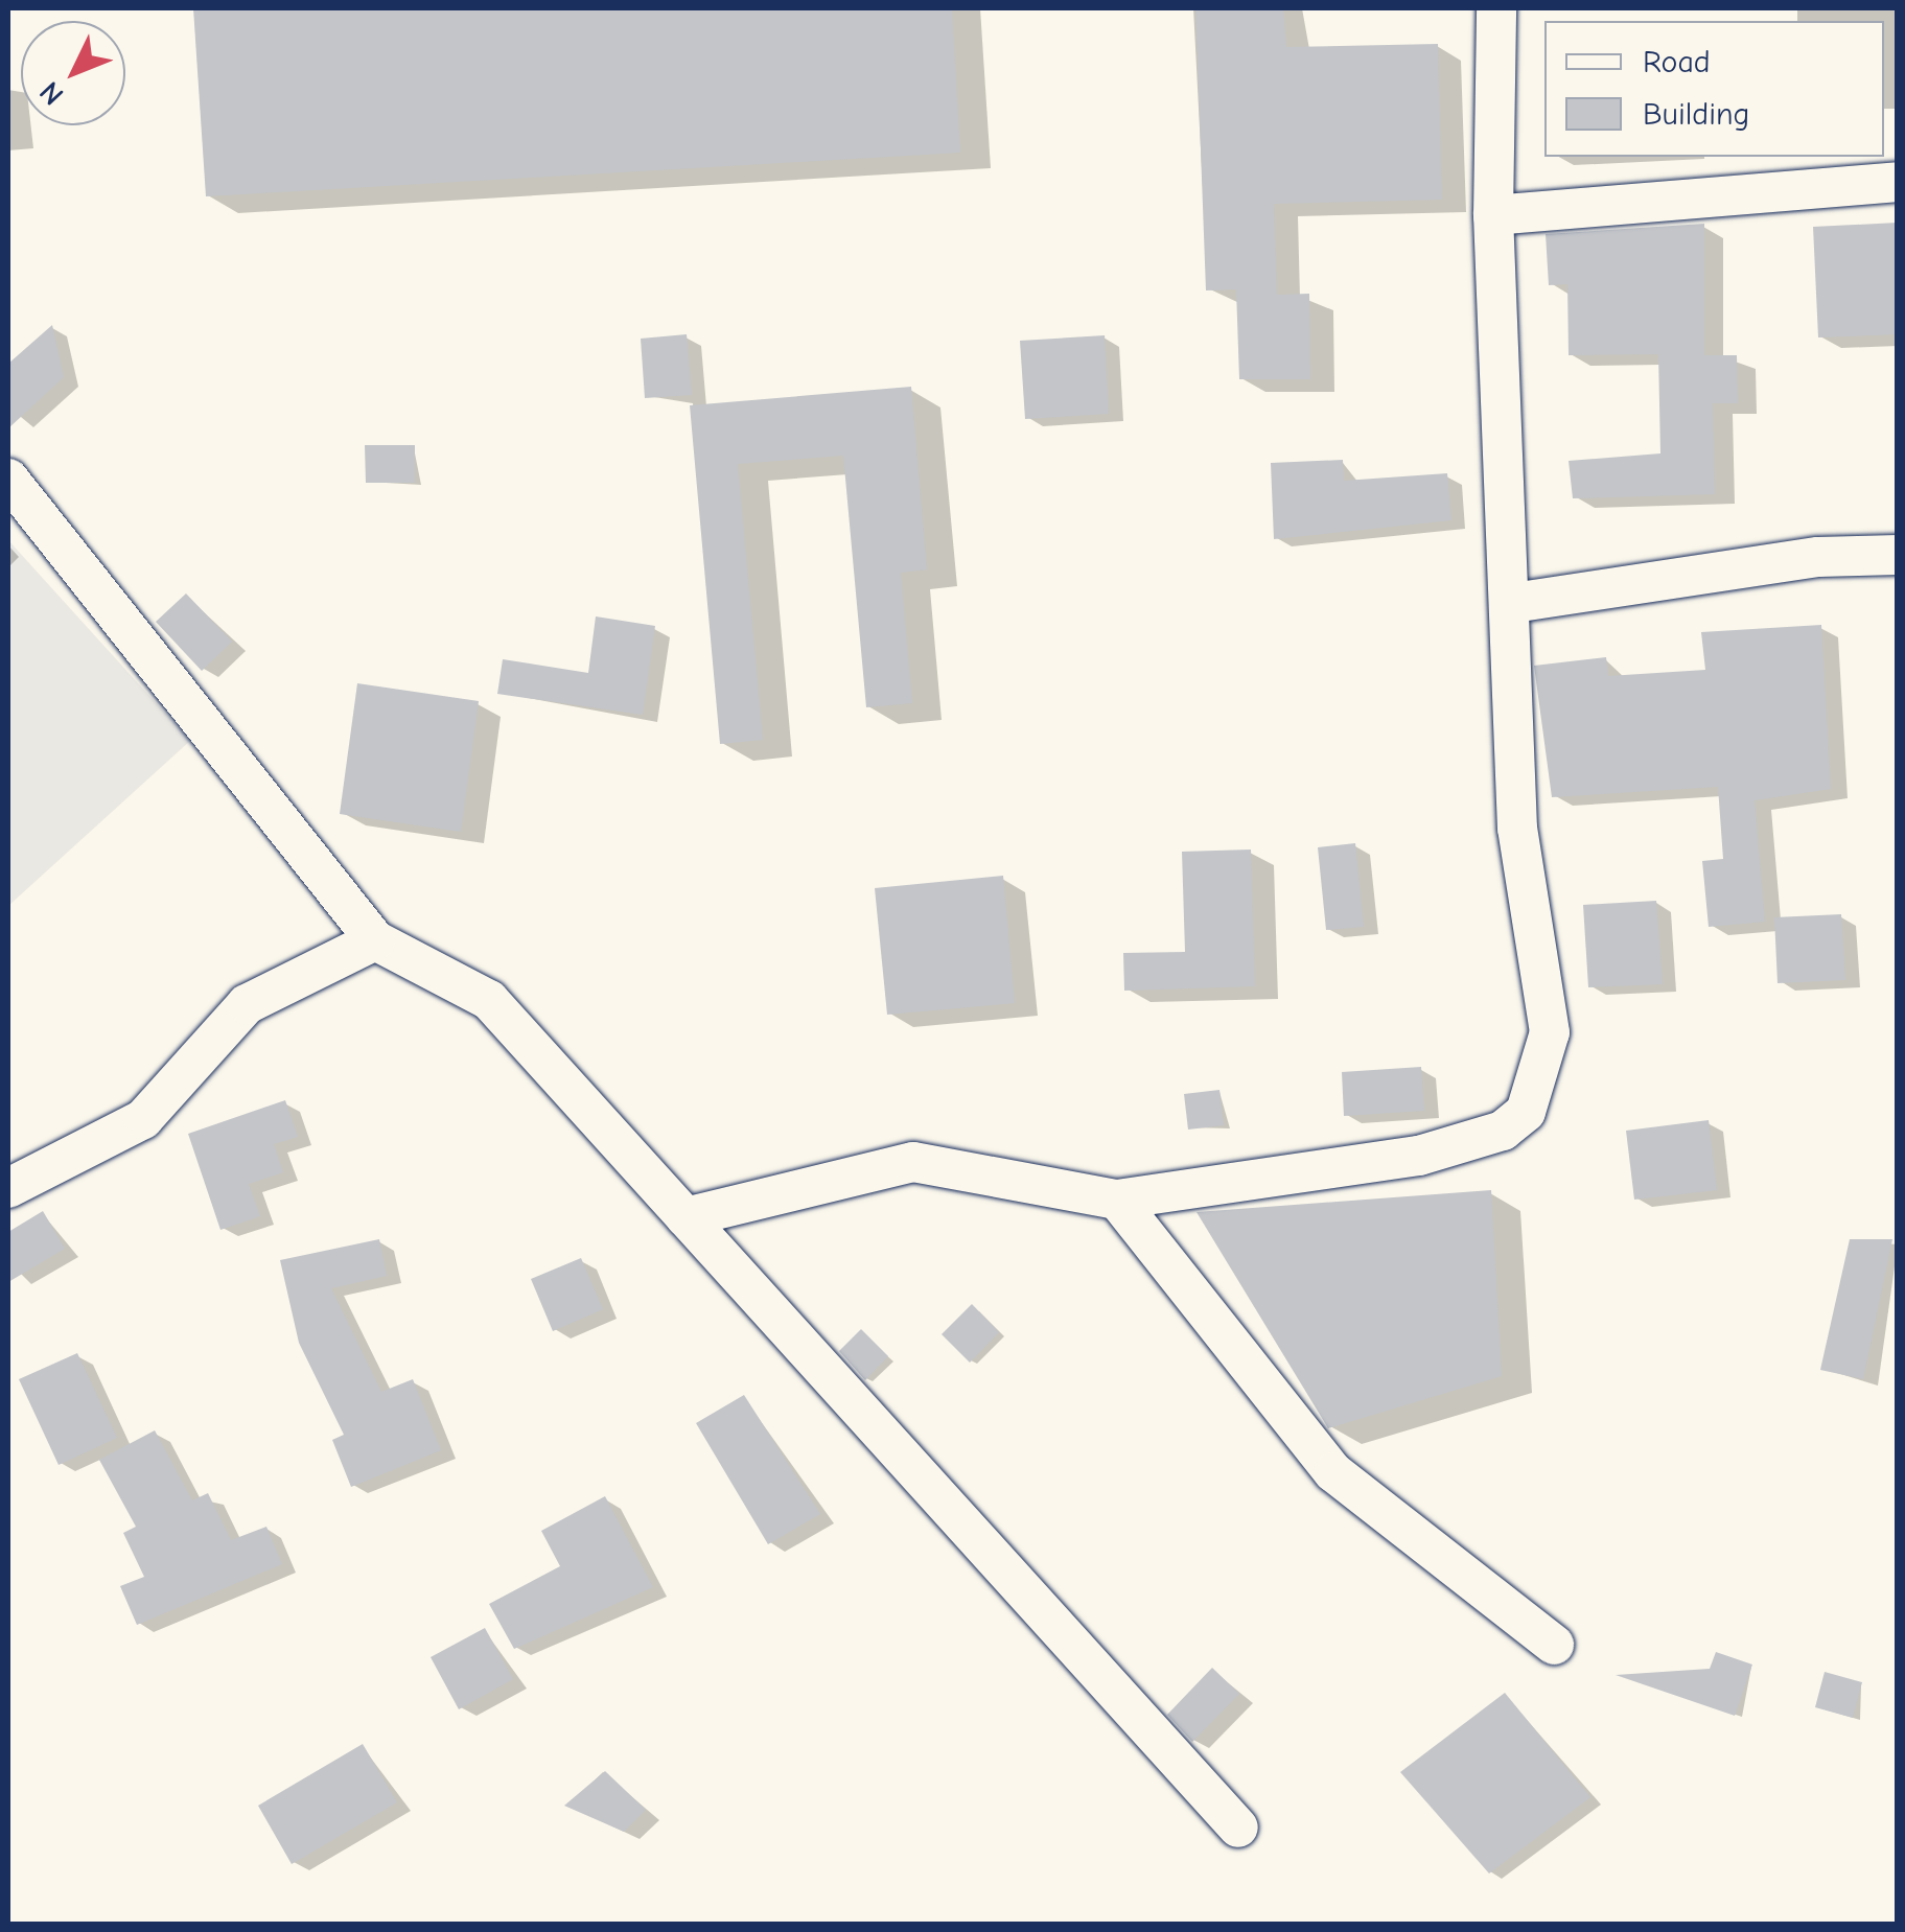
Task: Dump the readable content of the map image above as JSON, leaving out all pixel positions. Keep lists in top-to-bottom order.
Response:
{
  "legend": ["Road", "Building"],
  "north": "bottom left"
}
